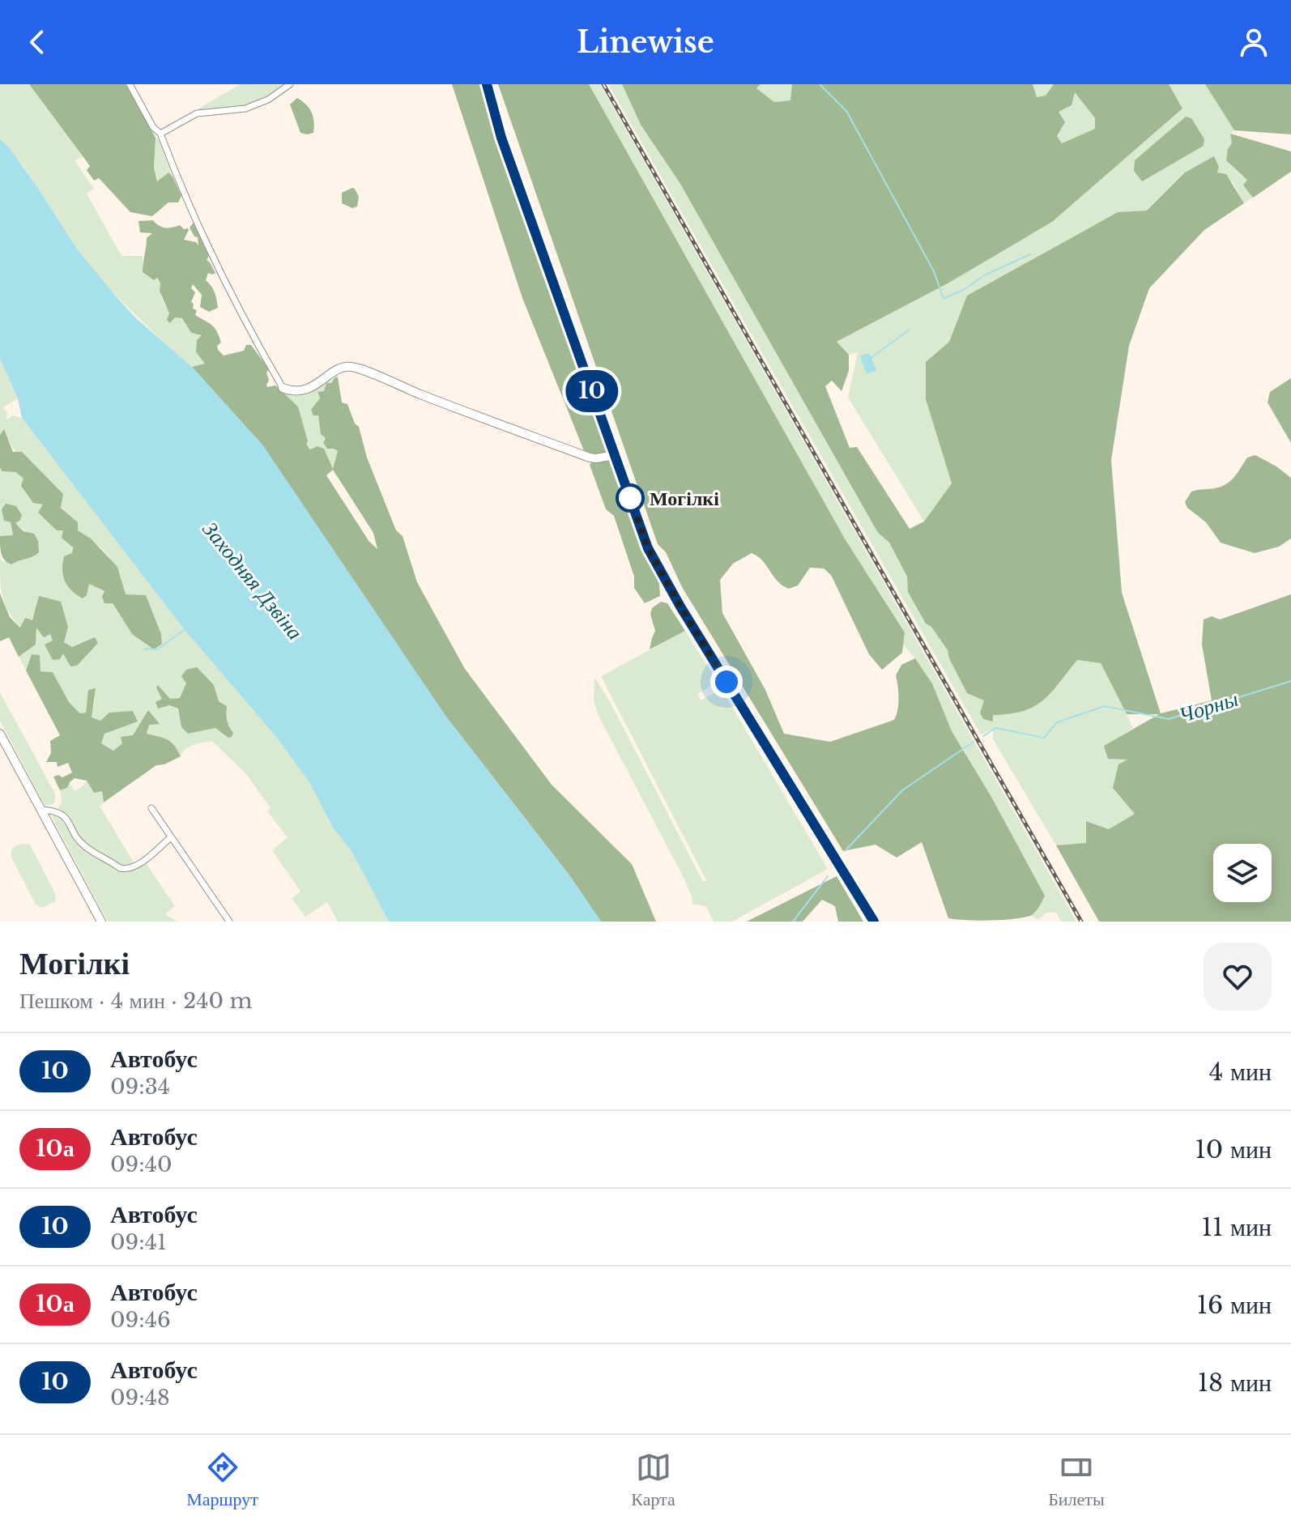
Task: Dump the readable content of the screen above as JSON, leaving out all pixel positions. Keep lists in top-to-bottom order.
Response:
{
  "water": ["Заходняя Дзвіна", "Чорны"],
  "places": ["Могілкі"],
  "lines": ["bus line 10"],
  "page": {
    "header": "Linewise",
    "on_map": "10",
    "heading": ["Могілкі", "Пешком · 4 мин · 240 m"],
    "list": [
      {
        "mark": "10",
        "name": "Автобус",
        "note": "09:34",
        "value": "4 мин"
      },
      {
        "mark": "10а",
        "name": "Автобус",
        "note": "09:40",
        "value": "10 мин"
      },
      {
        "mark": "10",
        "name": "Автобус",
        "note": "09:41",
        "value": "11 мин"
      },
      {
        "mark": "10а",
        "name": "Автобус",
        "note": "09:46",
        "value": "16 мин"
      },
      {
        "mark": "10",
        "name": "Автобус",
        "note": "09:48",
        "value": "18 мин"
      }
    ],
    "tabs": ["Маршрут", "Карта", "Билеты"]
  }
}
